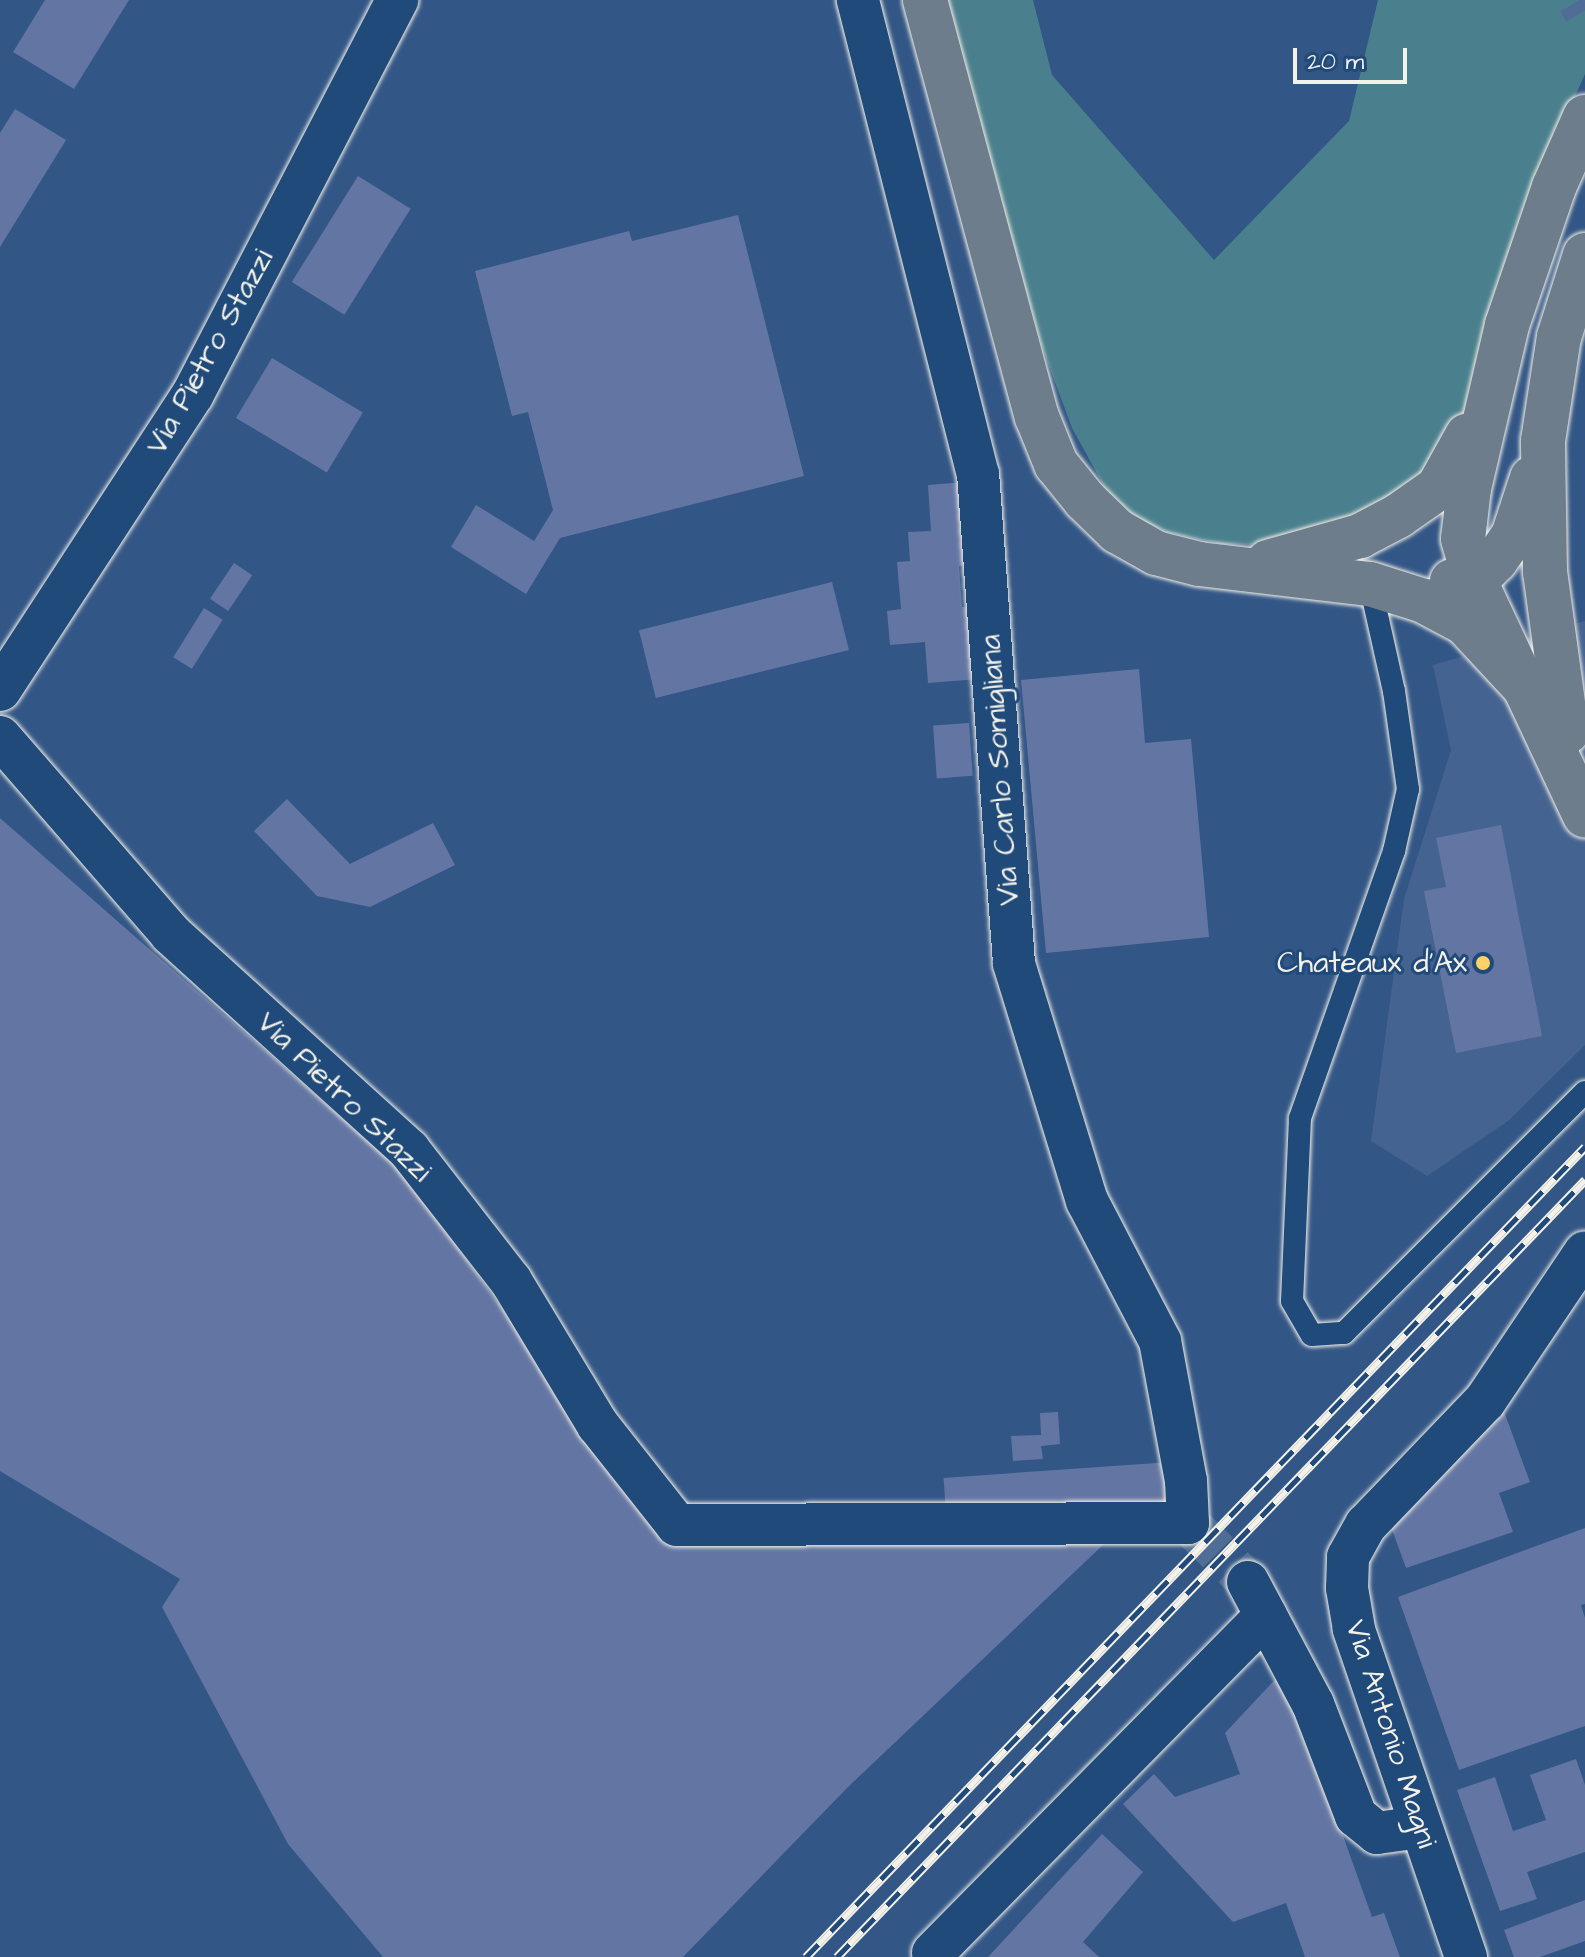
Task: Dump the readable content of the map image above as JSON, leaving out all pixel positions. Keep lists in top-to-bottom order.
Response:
{
  "streets": {
    "street": ["Via Pietro Stazzi", "Via Carlo Somigliana", "Via Antonio Magni"]
  },
  "crossings": [
    ["Via Pietro Stazzi", "Via Carlo Somigliana"]
  ],
  "places": ["Chateaux d'Ax"],
  "scale_bar": "20 m"
}
